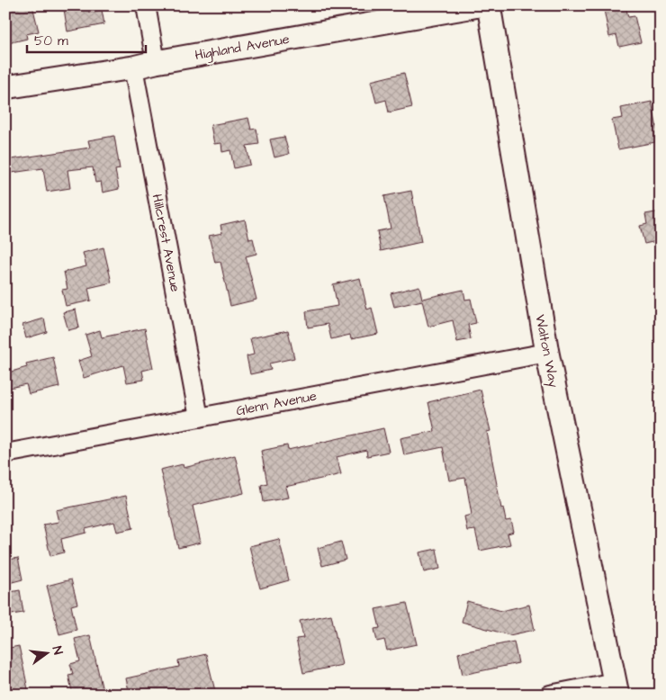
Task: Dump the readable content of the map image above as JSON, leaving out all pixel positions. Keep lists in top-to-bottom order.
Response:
{
  "streets": {
    "main road": ["Highland Avenue", "Walton Way"],
    "street": ["Hillcrest Avenue", "Glenn Avenue"]
  },
  "crossings": [
    ["Highland Avenue", "Hillcrest Avenue"],
    ["Hillcrest Avenue", "Glenn Avenue"],
    ["Walton Way", "Glenn Avenue"]
  ],
  "scale_bar": "50 m",
  "north": "right"
}
